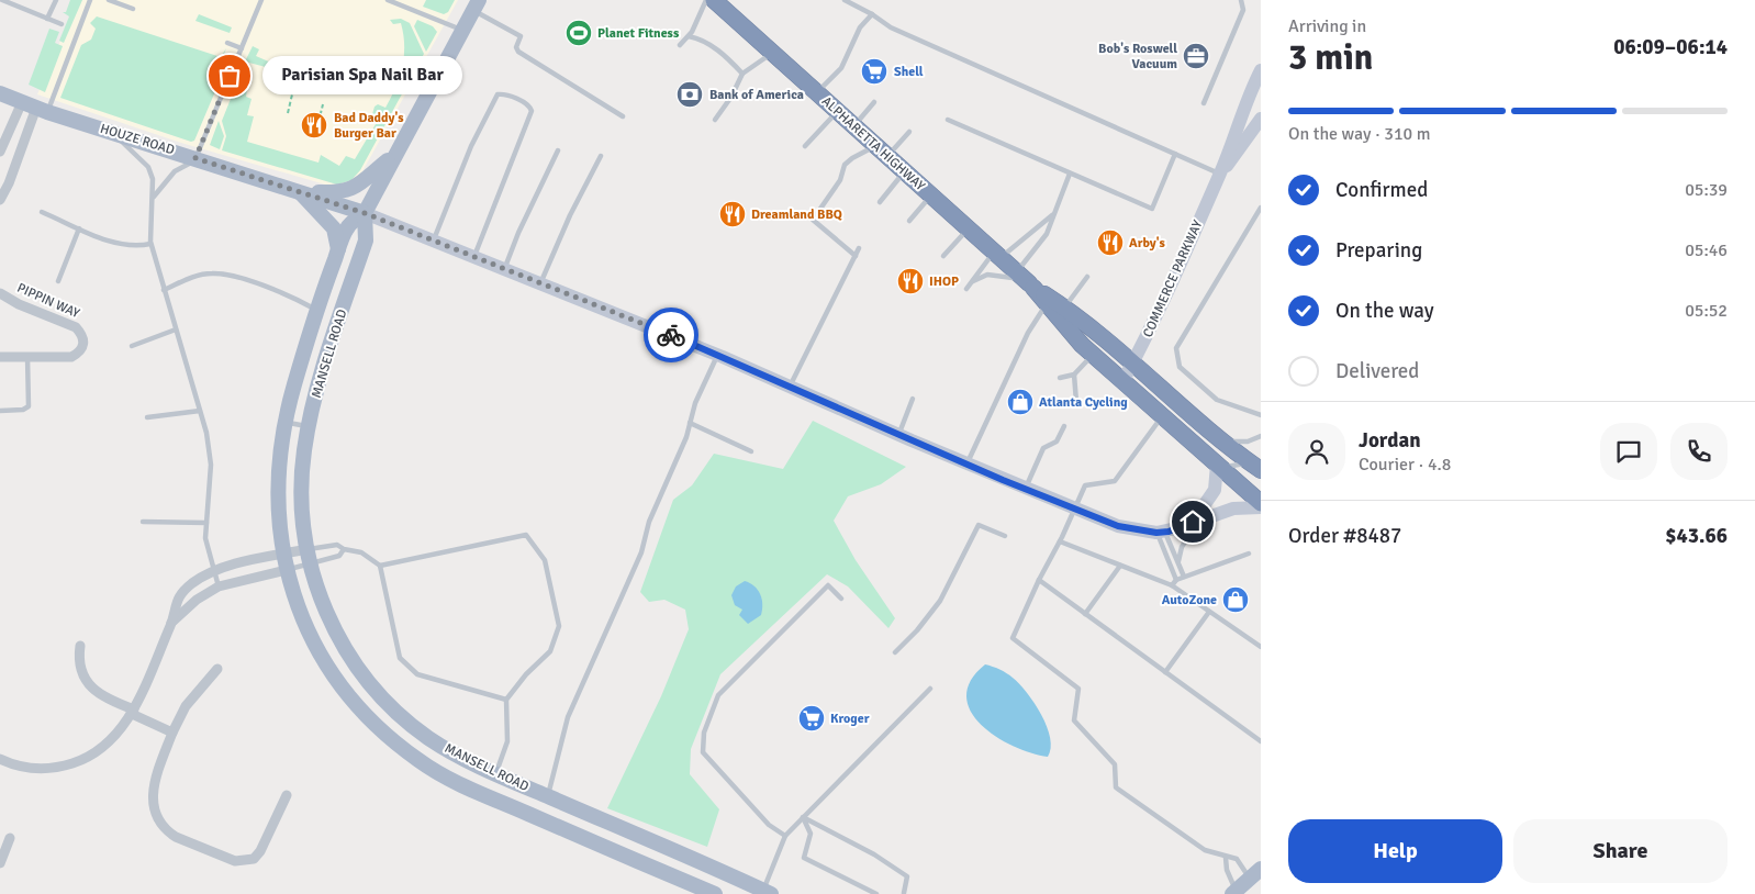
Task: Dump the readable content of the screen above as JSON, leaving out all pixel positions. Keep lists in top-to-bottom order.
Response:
{
  "streets": {
    "highway": ["ALPHARETTA HIGHWAY"],
    "main road": ["HOUZE ROAD", "MANSELL ROAD"],
    "street": ["COMMERCE PARKWAY", "PIPPIN WAY"]
  },
  "crossings": [
    ["HOUZE ROAD", "MANSELL ROAD"],
    ["ALPHARETTA HIGHWAY", "COMMERCE PARKWAY"]
  ],
  "places": {
    "sports": ["Planet Fitness"],
    "office": ["Bob's Roswell Vacuum"],
    "supermarket": ["Shell", "Kroger"],
    "other": ["Parisian Spa Nail Bar"],
    "bank": ["Bank of America"],
    "restaurant": [
      "Bad Daddy's Burger Bar",
      "Dreamland BBQ",
      "Arby's",
      "IHOP"
    ],
    "shop": ["Atlanta Cycling", "AutoZone"]
  },
  "page": {
    "heading": ["3 min", "Arriving in", "06:09–06:14"],
    "panel": [
      "Jordan",
      "Courier · 4.8",
      "Order #8487",
      "$43.66"
    ],
    "bubble": "Parisian Spa Nail Bar",
    "bar": "On the way · 310 m",
    "list": [
      ["Confirmed", "05:39"],
      ["Preparing", "05:46"],
      ["On the way", "05:52"],
      "Delivered"
    ],
    "buttons": ["Help", "Share"]
  }
}
